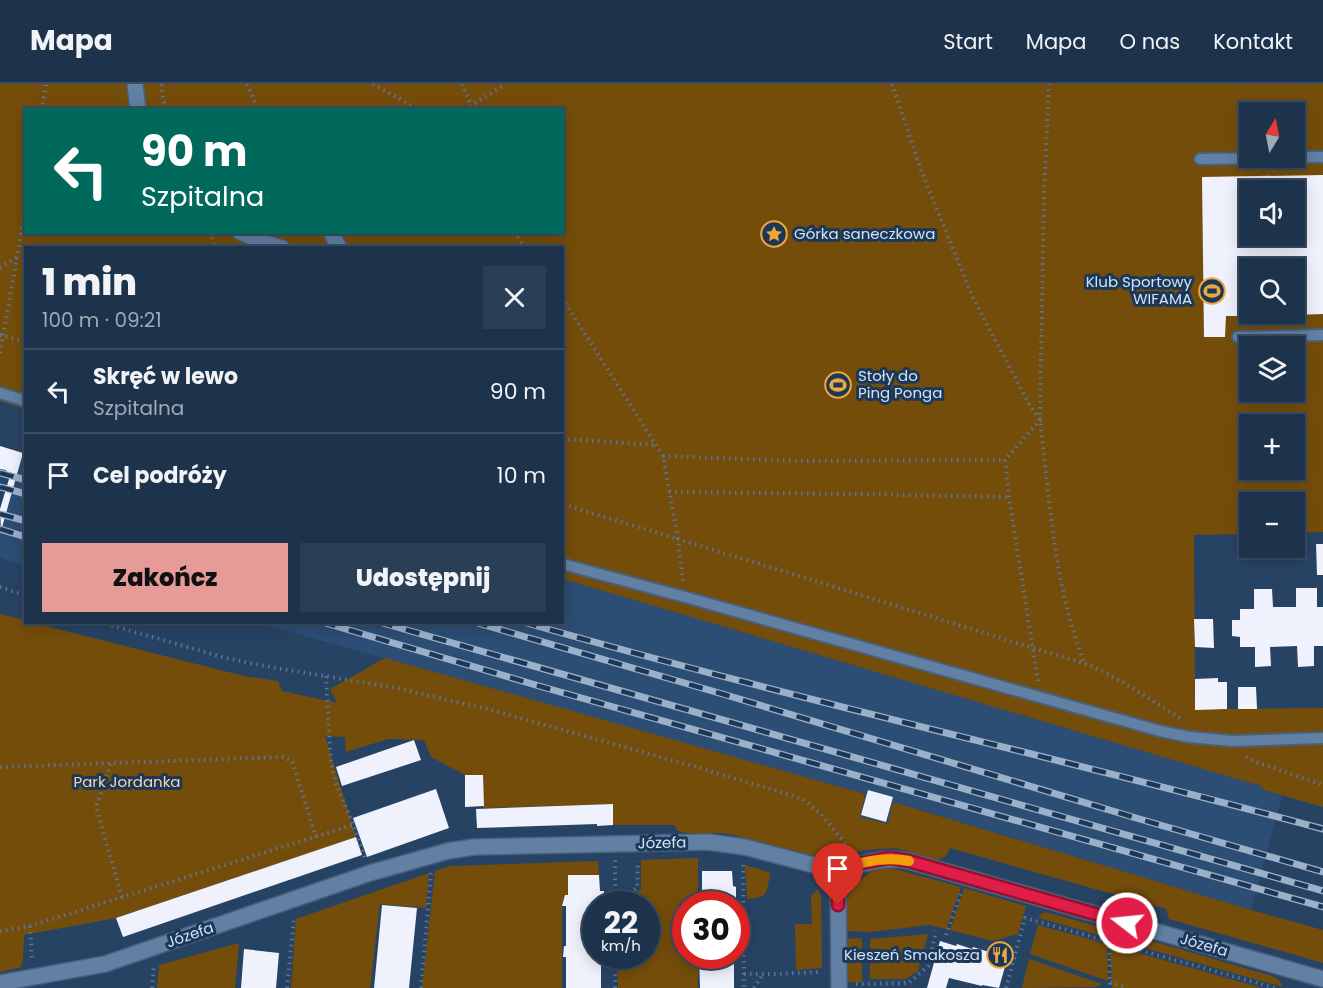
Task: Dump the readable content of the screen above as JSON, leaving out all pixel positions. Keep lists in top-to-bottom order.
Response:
{
  "streets": {
    "street": ["Józefa"]
  },
  "parks": ["Park Jordanka"],
  "places": {
    "place": ["Górka saneczkowa"],
    "sports": ["Klub Sportowy WIFAMA", "Stoły do Ping Ponga"],
    "restaurant": ["Kieszeń Smakosza"]
  },
  "north": "top",
  "page": {
    "header": "Mapa",
    "nav": [
      "Start",
      "Mapa",
      "O nas",
      "Kontakt"
    ],
    "map_buttons": ["+", "−"],
    "turn": ["90 m", "Szpitalna"],
    "heading": ["1 min", "100 m · 09:21"],
    "list": [
      {
        "name": "Skręć w lewo",
        "note": "Szpitalna",
        "value": "90 m"
      },
      {
        "name": "Cel podróży",
        "value": "10 m"
      }
    ],
    "buttons": ["Zakończ", "Udostępnij"],
    "speed": "22 km/h",
    "limit": "30"
  }
}
